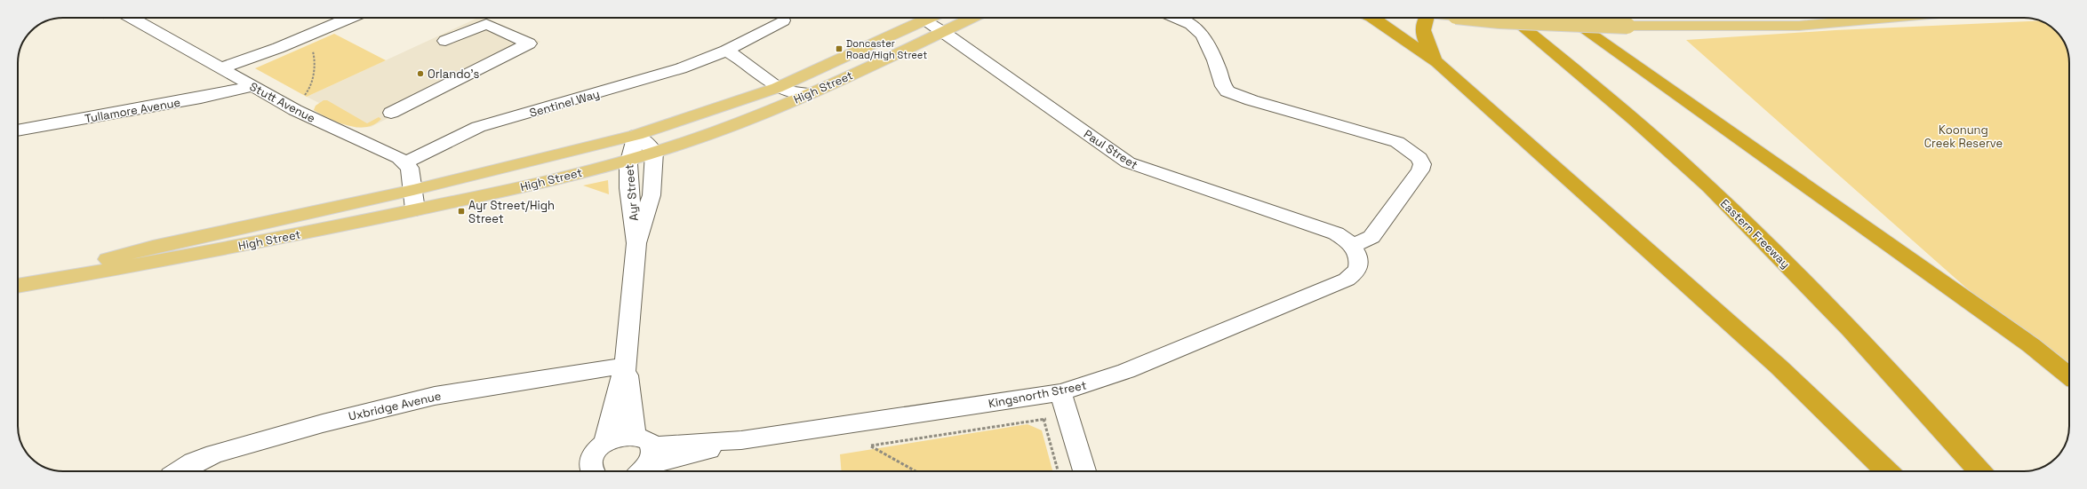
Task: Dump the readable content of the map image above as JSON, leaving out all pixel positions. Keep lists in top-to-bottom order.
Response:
{
  "streets": {
    "highway": ["Eastern Freeway"],
    "main road": ["High Street"],
    "street": [
      "Stutt Avenue",
      "Sentinel Way",
      "Tullamore Avenue",
      "Paul Street",
      "Ayr Street",
      "Kingsnorth Street",
      "Uxbridge Avenue"
    ]
  },
  "crossings": [
    ["High Street", "Paul Street"],
    ["High Street", "Ayr Street"],
    ["Stutt Avenue", "Sentinel Way"],
    ["Stutt Avenue", "Tullamore Avenue"],
    ["Paul Street", "Kingsnorth Street"],
    ["Ayr Street", "Kingsnorth Street"],
    ["Ayr Street", "Uxbridge Avenue"]
  ],
  "parks": ["Koonung Creek Reserve"],
  "places": {
    "transit": ["Doncaster Road/High Street", "Ayr Street/High Street"],
    "other": ["Orlando's"]
  }
}
